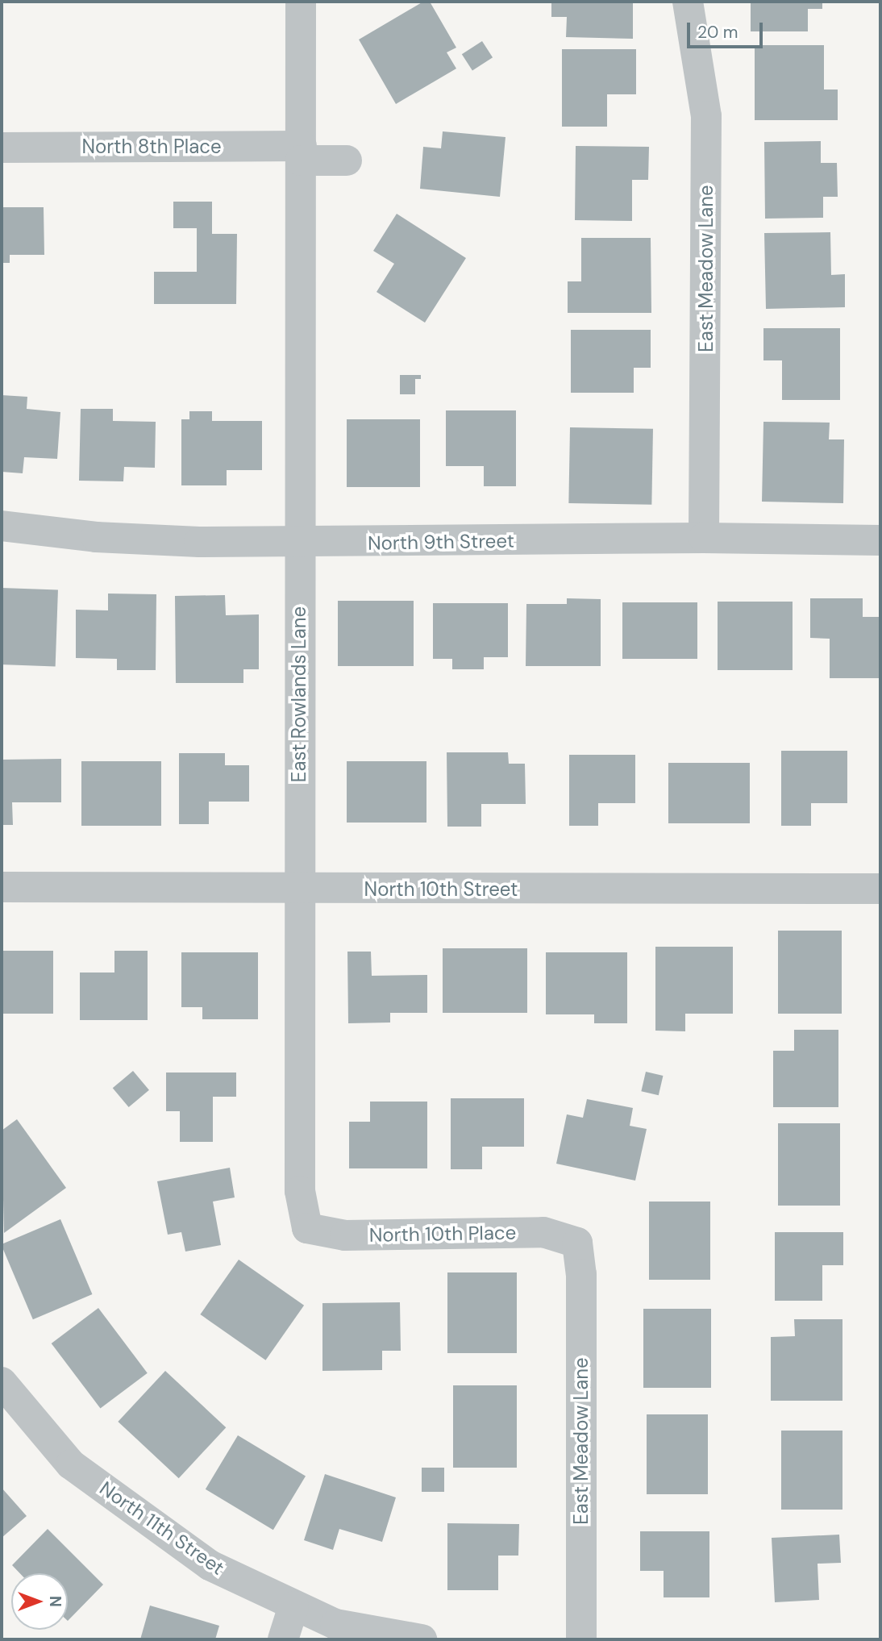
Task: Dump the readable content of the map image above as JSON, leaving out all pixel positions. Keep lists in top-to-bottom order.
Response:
{
  "streets": {
    "street": [
      "North 8th Place",
      "East Meadow Lane",
      "North 9th Street",
      "East Rowlands Lane",
      "North 10th Street",
      "North 10th Place",
      "North 11th Street"
    ]
  },
  "crossings": [
    ["North 8th Place", "East Rowlands Lane"],
    ["East Meadow Lane", "North 9th Street"],
    ["East Meadow Lane", "North 10th Place"],
    ["North 9th Street", "East Rowlands Lane"],
    ["East Rowlands Lane", "North 10th Street"],
    ["East Rowlands Lane", "North 10th Place"]
  ],
  "scale_bar": "20 m",
  "north": "right"
}
